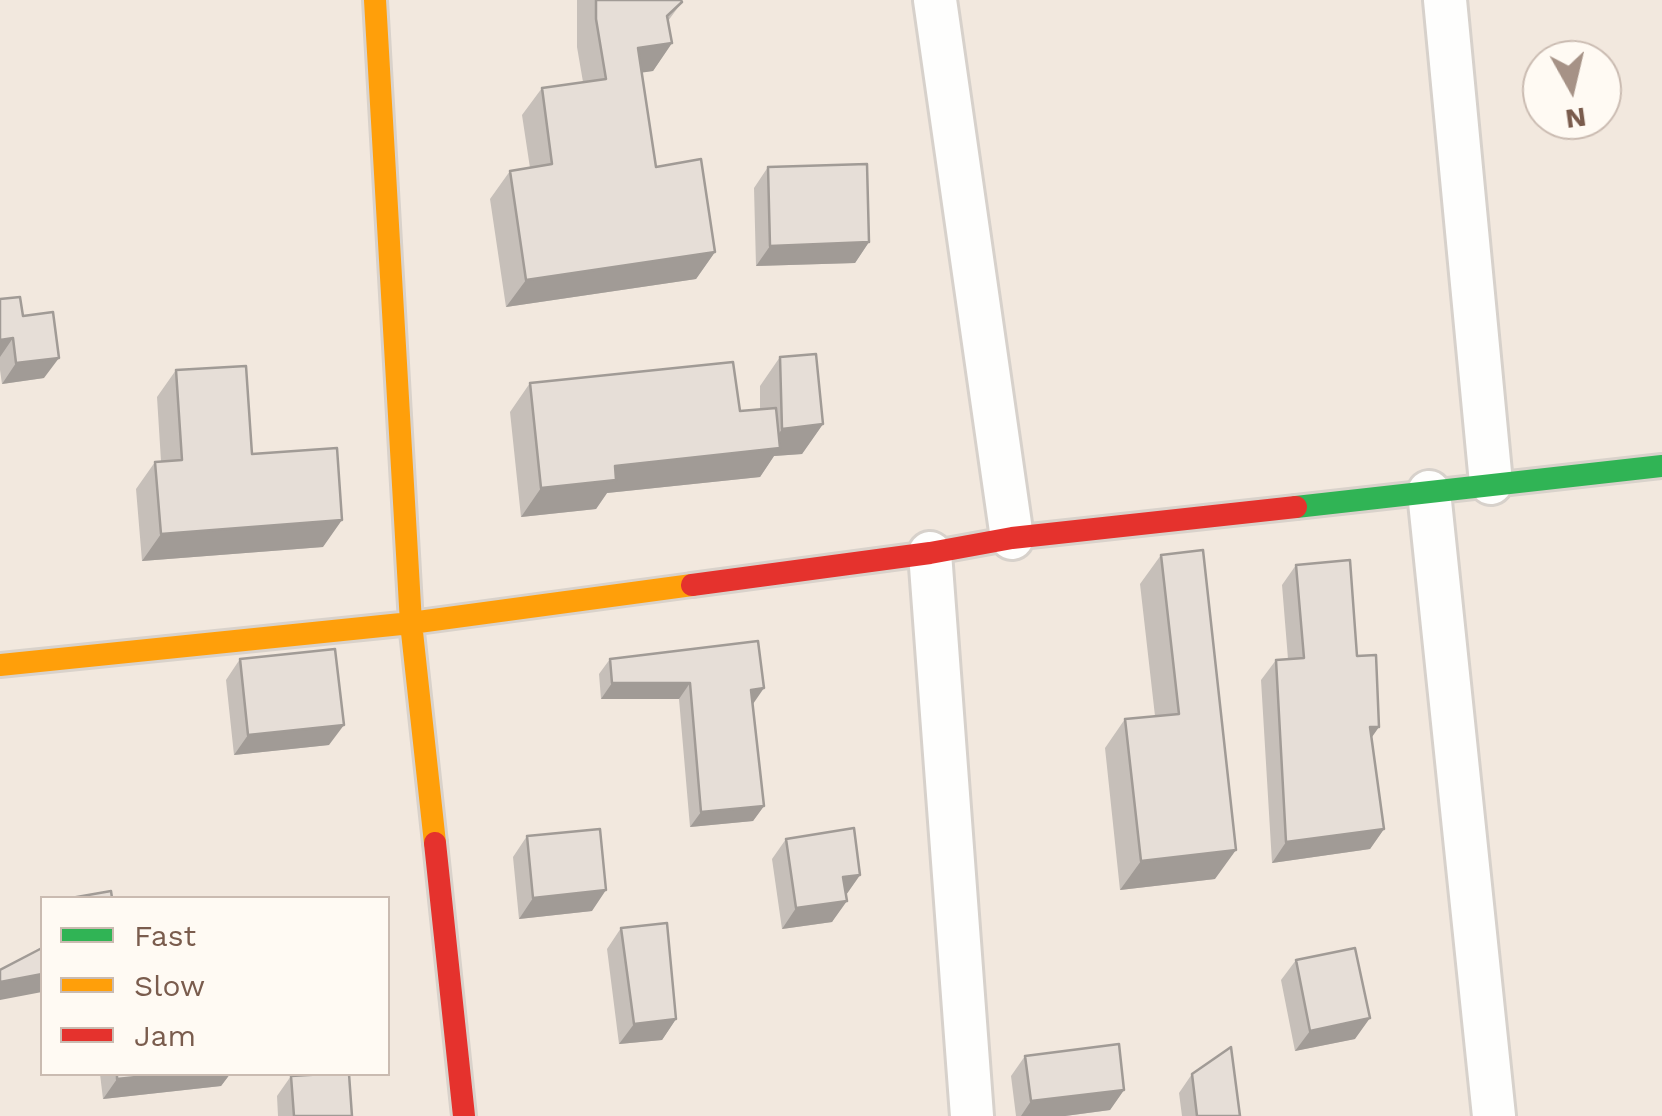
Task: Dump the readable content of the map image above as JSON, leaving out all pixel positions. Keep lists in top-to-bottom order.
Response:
{
  "legend": ["Fast", "Slow", "Jam"],
  "north": "bottom"
}
